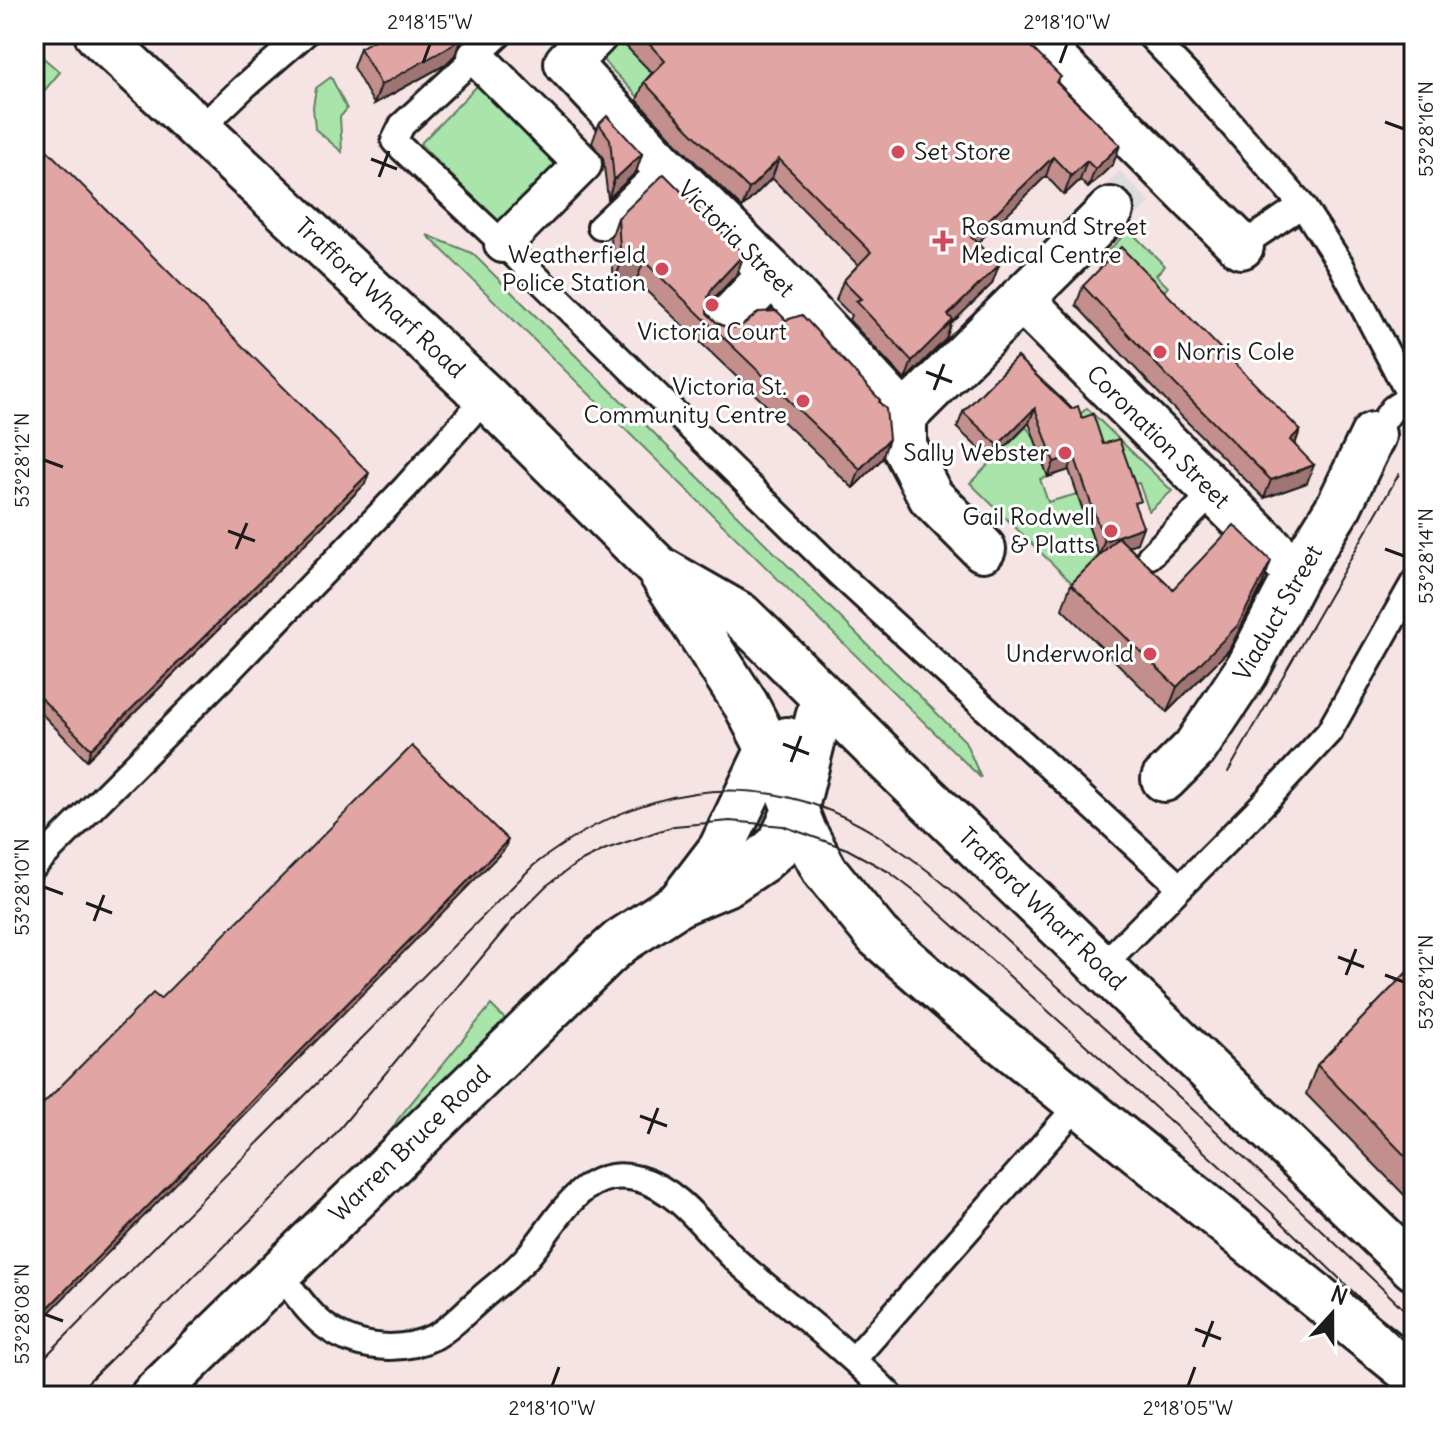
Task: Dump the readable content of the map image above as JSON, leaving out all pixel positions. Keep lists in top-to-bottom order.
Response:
{
  "streets": {
    "street": [
      "Victoria Street",
      "Trafford Wharf Road",
      "Coronation Street",
      "Viaduct Street",
      "Warren Bruce Road"
    ]
  },
  "crossings": [
    ["Trafford Wharf Road", "Warren Bruce Road"],
    ["Coronation Street", "Viaduct Street"]
  ],
  "places": {
    "other": [
      "Set Store",
      "Weatherfield Police Station",
      "Victoria Court",
      "Norris Cole",
      "Victoria St. Community Centre",
      "Sally Webster",
      "Gail Rodwell & Platts",
      "Underworld"
    ],
    "health": ["Rosamund Street Medical Centre"]
  },
  "north": "top",
  "coordinates": [
    "2°18'15\"W",
    "2°18'10\"W",
    "53°28'16\"N",
    "53°28'12\"N",
    "53°28'14\"N",
    "53°28'10\"N",
    "53°28'08\"N",
    "2°18'05\"W"
  ]
}
